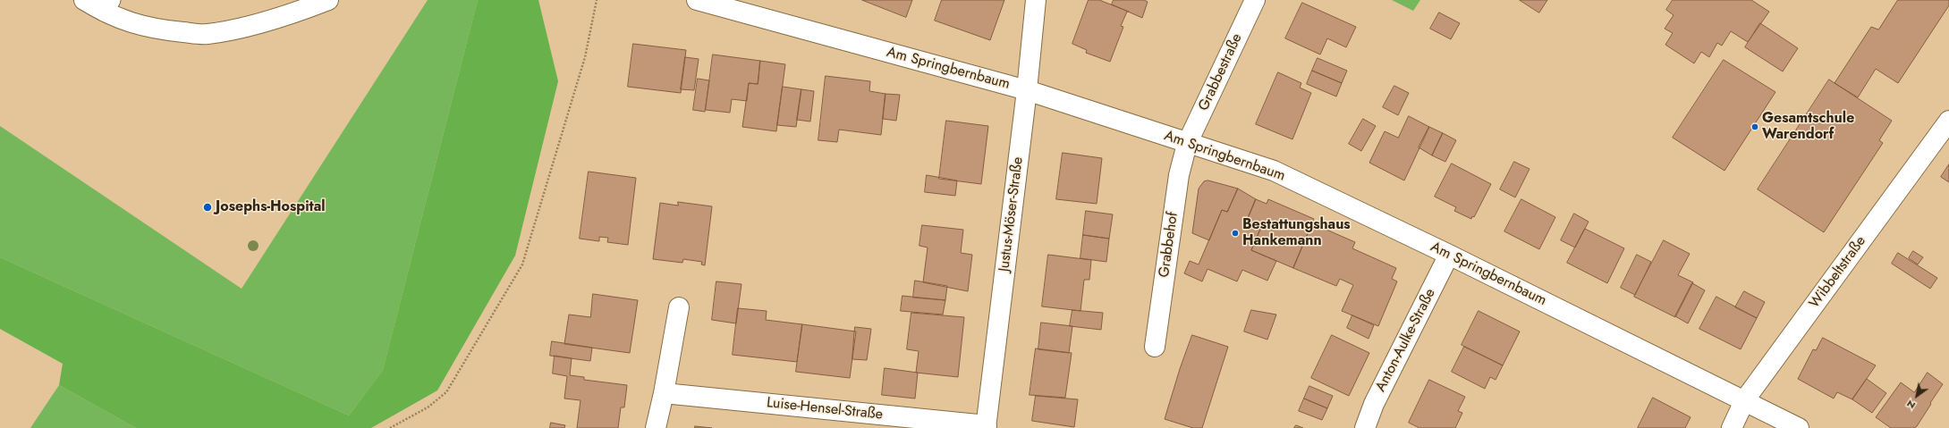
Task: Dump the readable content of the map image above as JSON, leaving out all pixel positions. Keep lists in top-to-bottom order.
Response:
{
  "streets": {
    "street": [
      "Am Springbernbaum",
      "Grabbestraße",
      "Justus-Möser-Straße",
      "Grabbehof",
      "Wibbeltstraße",
      "Anton-Aulke-Straße",
      "Luise-Hensel-Straße"
    ]
  },
  "crossings": [
    ["Am Springbernbaum", "Grabbestraße"],
    ["Am Springbernbaum", "Justus-Möser-Straße"],
    ["Am Springbernbaum", "Grabbehof"],
    ["Am Springbernbaum", "Wibbeltstraße"],
    ["Am Springbernbaum", "Anton-Aulke-Straße"],
    ["Grabbestraße", "Grabbehof"],
    ["Justus-Möser-Straße", "Luise-Hensel-Straße"]
  ],
  "places": ["Gesamtschule Warendorf", "Josephs-Hospital", "Bestattungshaus Hankemann"],
  "north": "bottom left"
}
